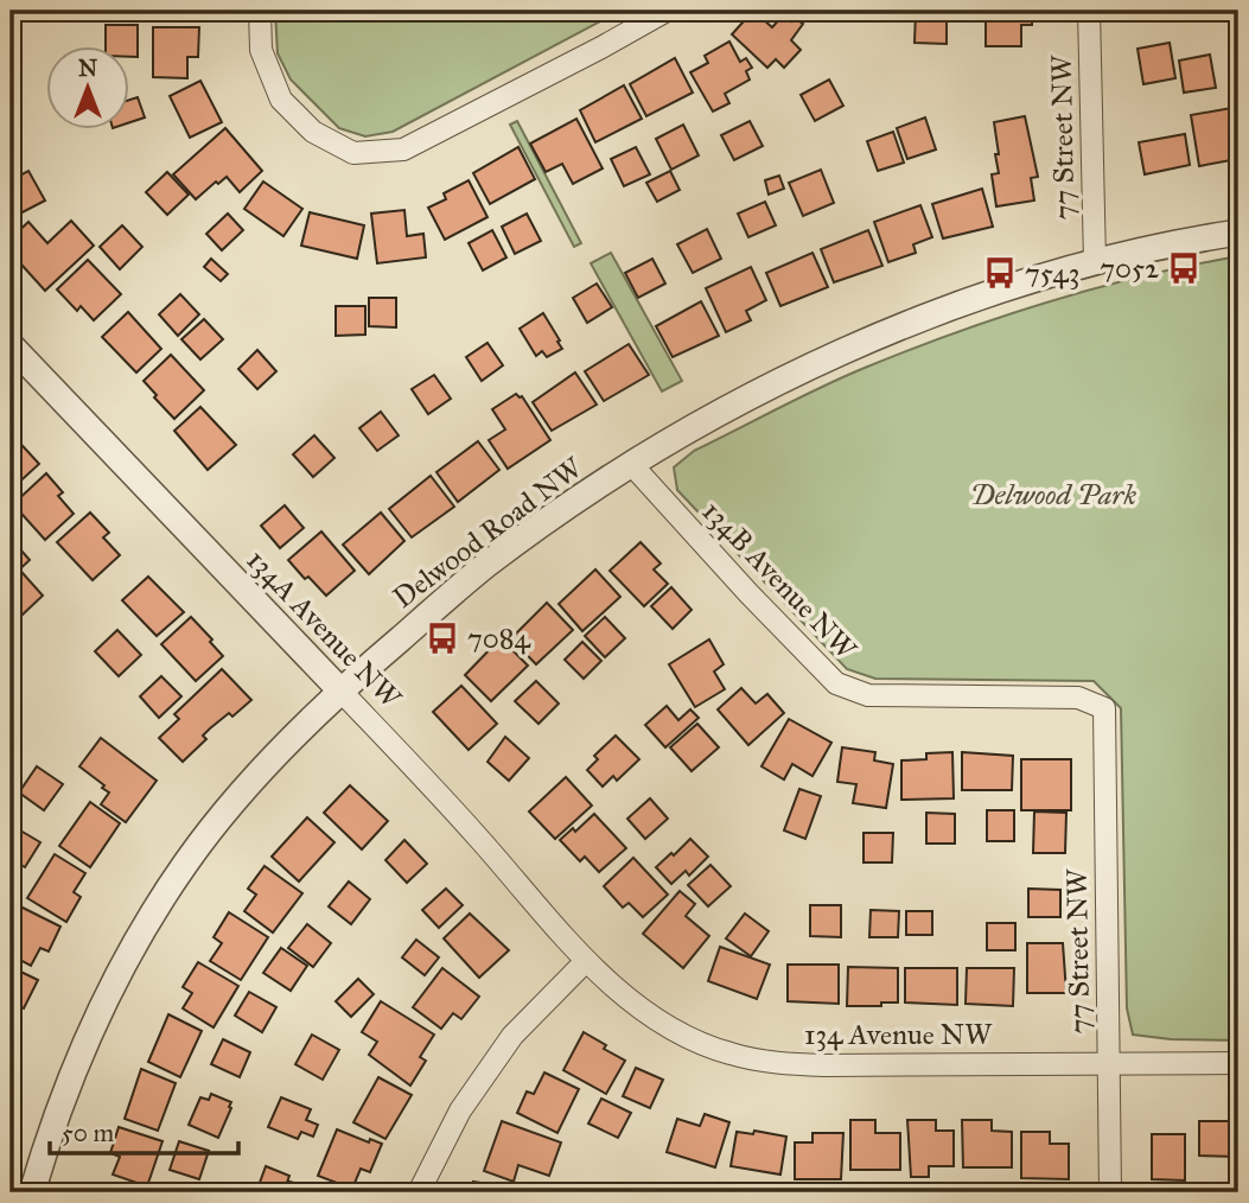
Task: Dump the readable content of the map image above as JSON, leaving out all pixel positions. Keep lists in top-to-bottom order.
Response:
{
  "streets": {
    "street": [
      "77 Street NW",
      "Delwood Road NW",
      "134B Avenue NW",
      "134A Avenue NW",
      "134 Avenue NW"
    ]
  },
  "crossings": [
    ["77 Street NW", "Delwood Road NW"],
    ["77 Street NW", "134B Avenue NW"],
    ["77 Street NW", "134 Avenue NW"],
    ["Delwood Road NW", "134B Avenue NW"],
    ["Delwood Road NW", "134A Avenue NW"],
    ["134A Avenue NW", "134 Avenue NW"]
  ],
  "parks": ["Delwood Park"],
  "places": {
    "bus stop": ["7052", "7543", "7084"]
  },
  "scale_bar": "50 m",
  "north": "top"
}
